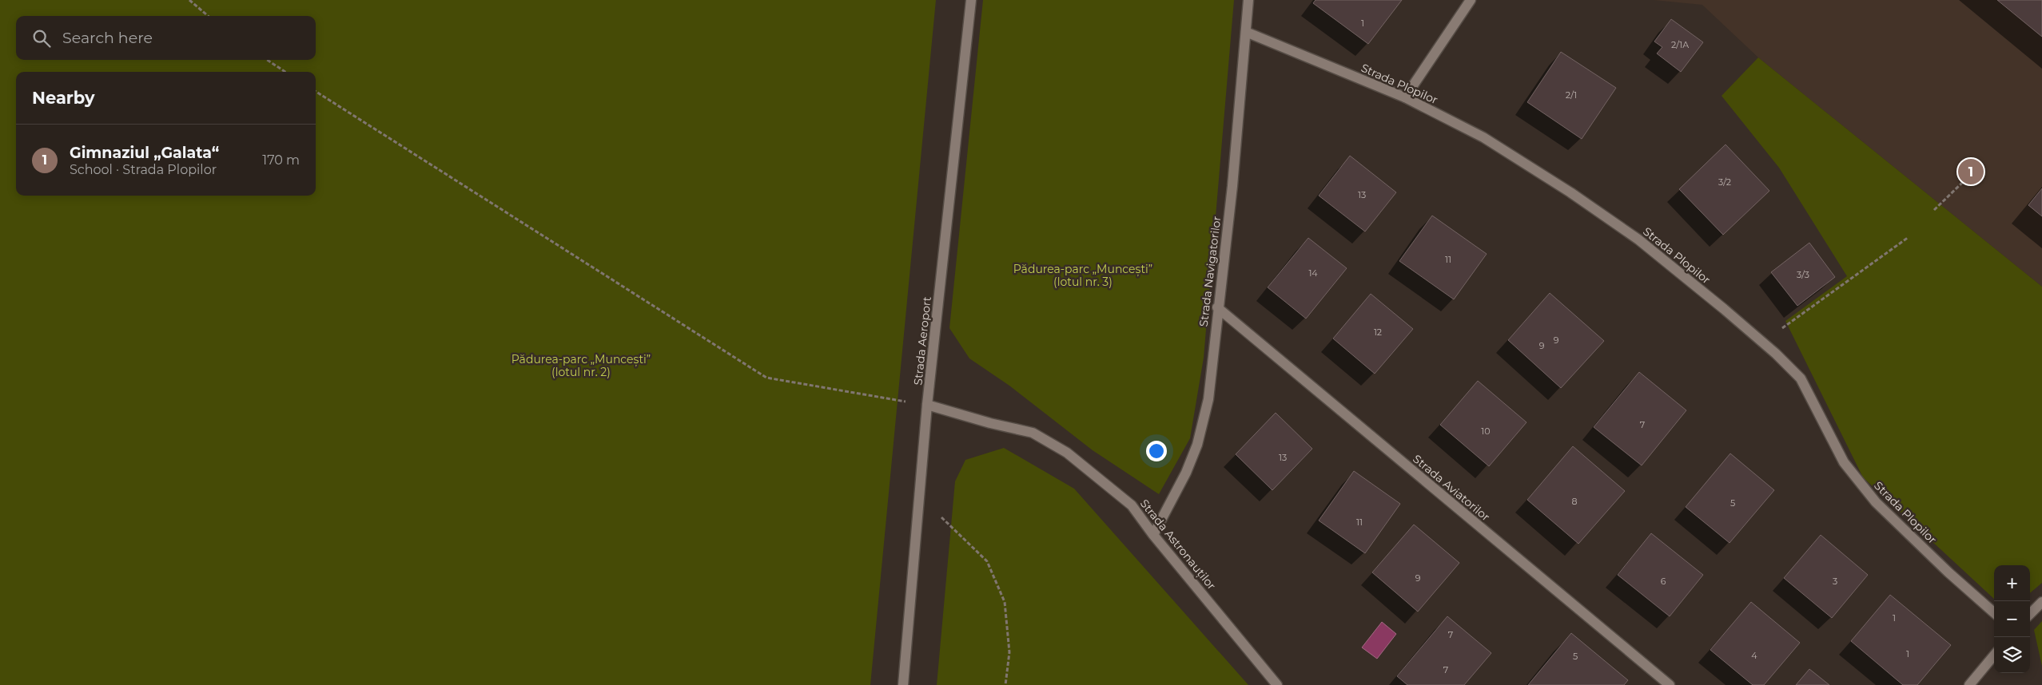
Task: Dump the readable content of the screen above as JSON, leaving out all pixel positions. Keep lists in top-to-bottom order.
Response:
{
  "streets": {
    "street": [
      "Strada Plopilor",
      "Strada Navigatorilor",
      "Strada Aeroport",
      "Strada Aviatorilor",
      "Strada Astronauților"
    ]
  },
  "crossings": [
    ["Strada Plopilor", "Strada Navigatorilor"],
    ["Strada Navigatorilor", "Strada Aviatorilor"],
    ["Strada Navigatorilor", "Strada Astronauților"],
    ["Strada Aeroport", "Strada Astronauților"]
  ],
  "parks": ["Pădurea-parc „Muncești” (lotul nr. 3)", "Pădurea-parc „Muncești” (lotul nr. 2)"],
  "house_numbers": [
    "1",
    "2/1A",
    "2/1",
    "3/2",
    "13",
    "11",
    "14",
    "3/3",
    "12",
    "9",
    "9",
    "7",
    "10",
    "13",
    "8",
    "5",
    "11",
    "9",
    "6",
    "3",
    "1",
    "7",
    "1",
    "4",
    "5",
    "7"
  ],
  "page": {
    "search": "Search here",
    "heading": "Nearby",
    "list": [
      {
        "mark": "1",
        "name": "Gimnaziul „Galata“",
        "note": "School · Strada Plopilor",
        "value": "170 m"
      }
    ],
    "pins": "1",
    "map_buttons": ["+", "−"]
  }
}
